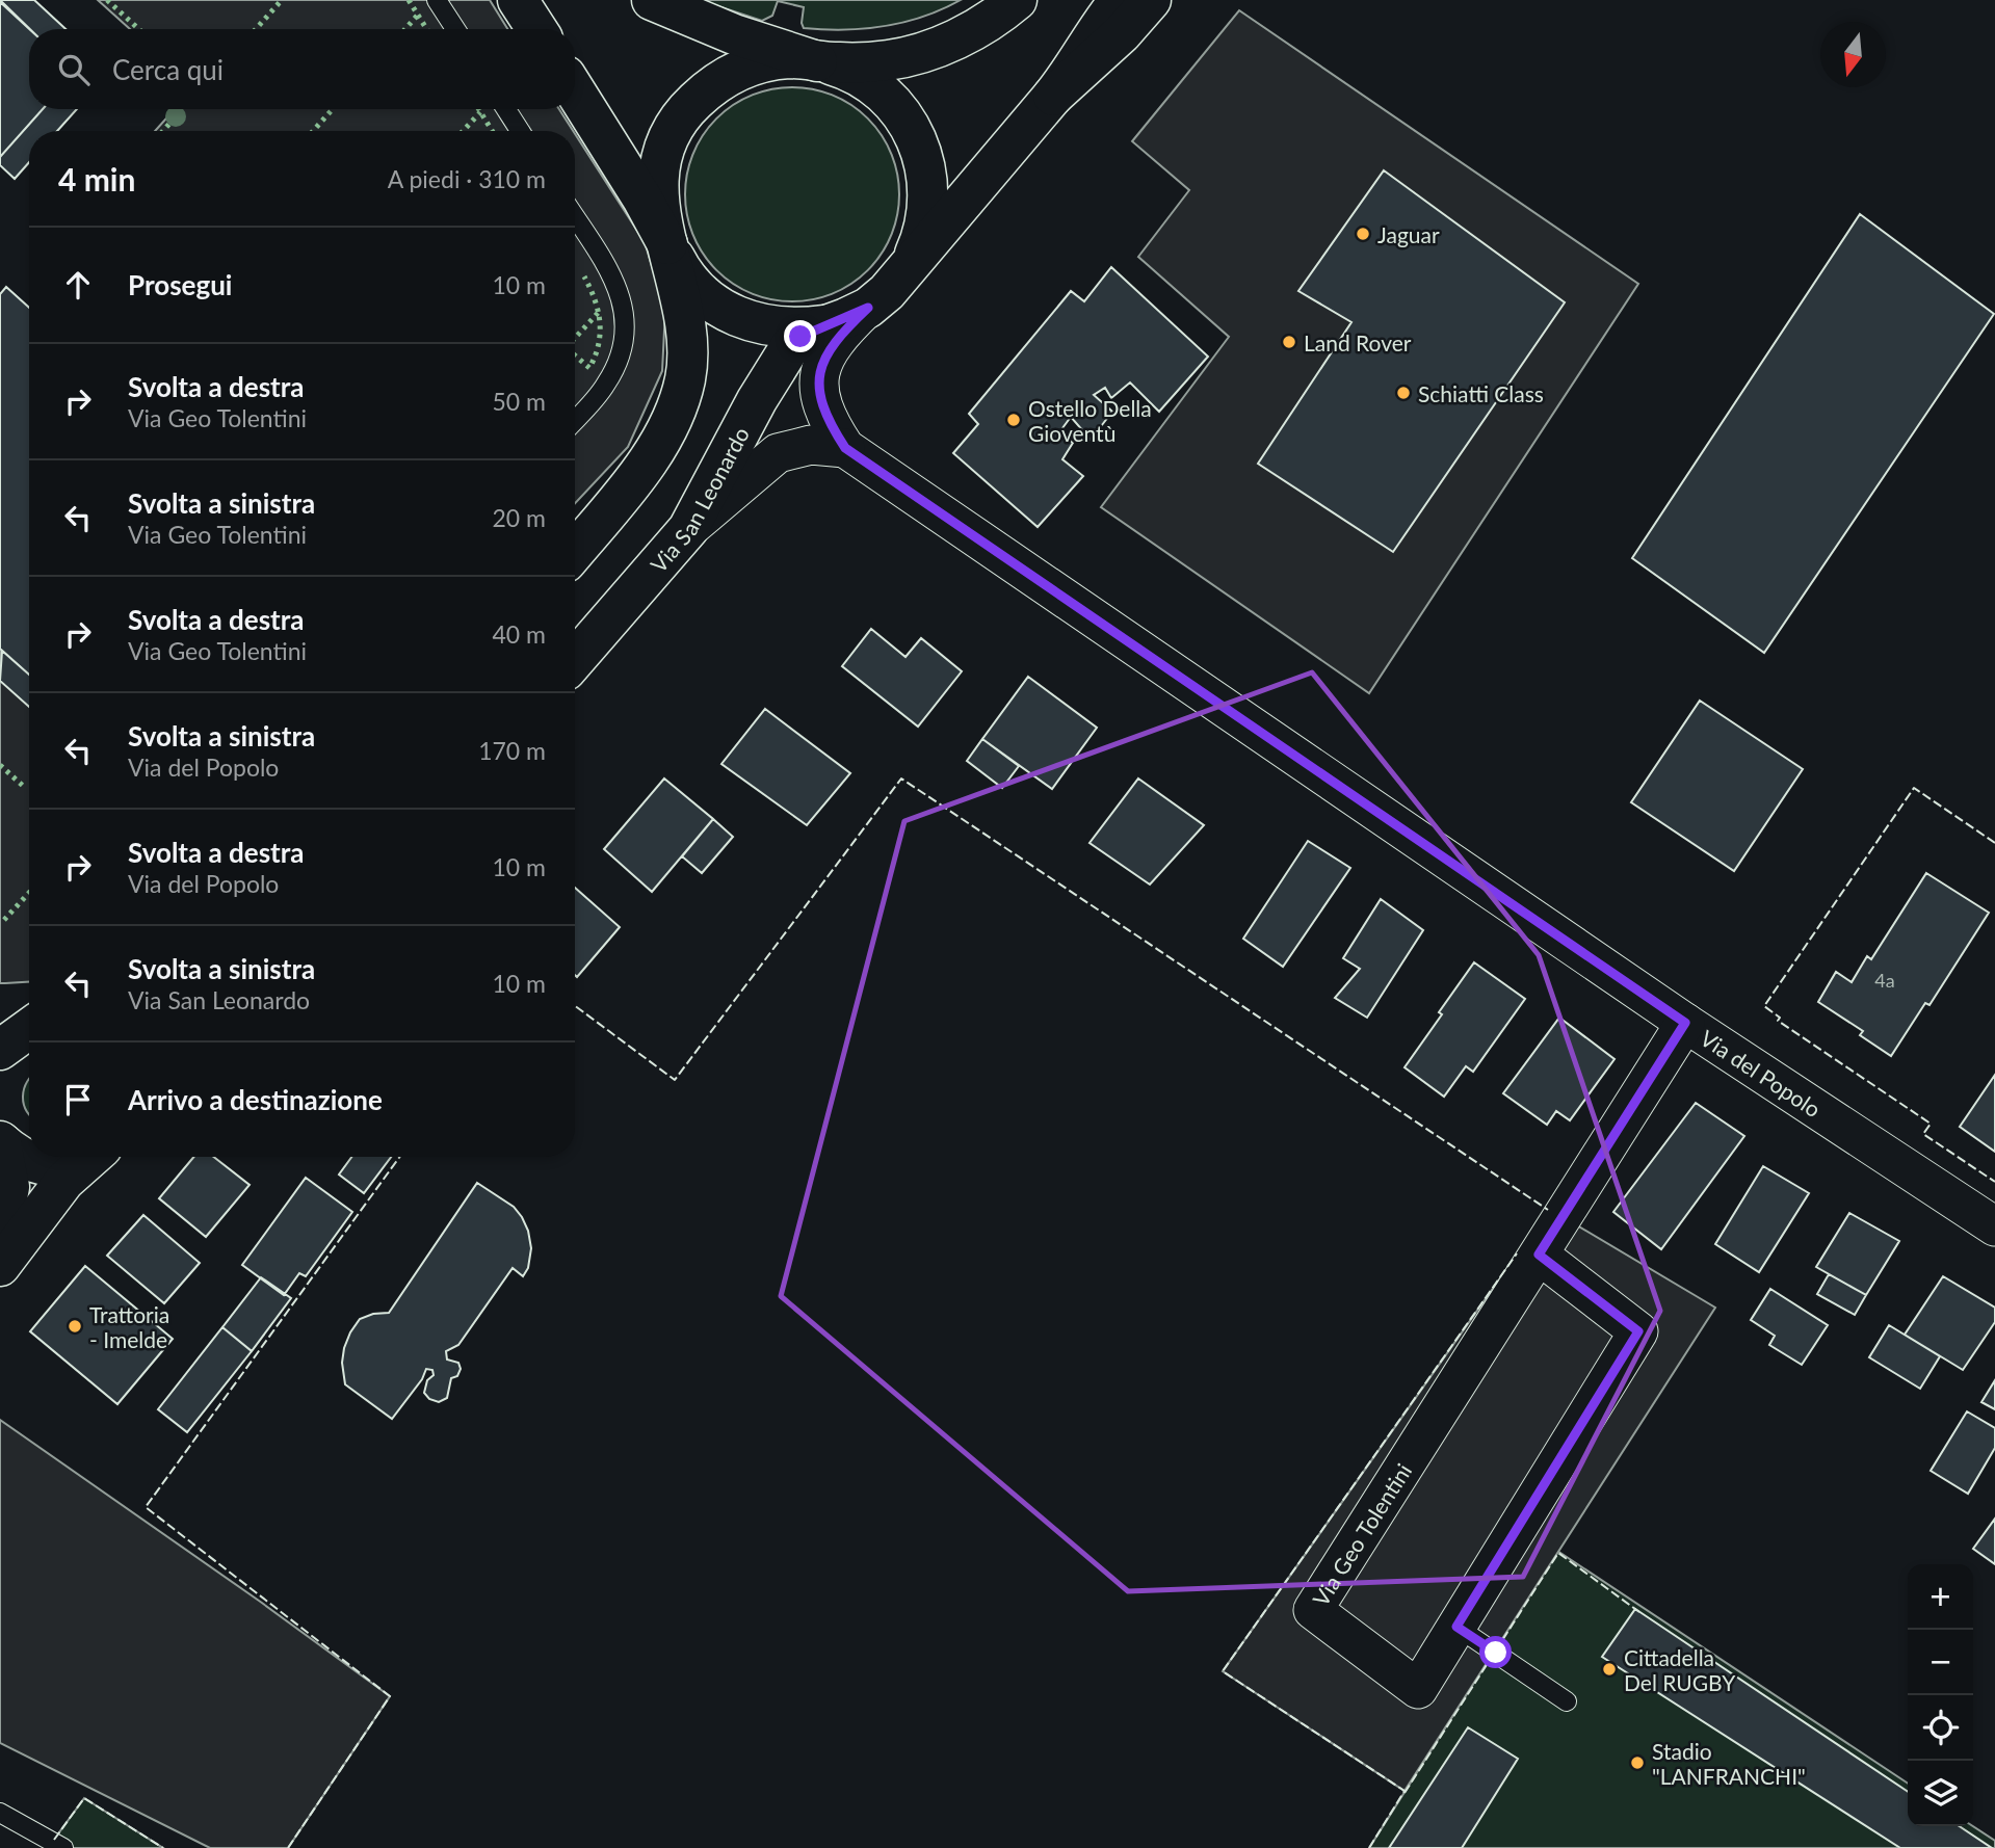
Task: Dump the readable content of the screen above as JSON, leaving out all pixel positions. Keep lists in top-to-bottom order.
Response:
{
  "streets": {
    "main road": ["Via San Leonardo"],
    "street": ["Via del Popolo", "Via Geo Tolentini"]
  },
  "crossings": [
    ["Via San Leonardo", "Via del Popolo"],
    ["Via del Popolo", "Via Geo Tolentini"]
  ],
  "places": [
    "Jaguar",
    "Land Rover",
    "Schiatti Class",
    "Ostello Della Gioventù",
    "Trattoria - Imelde",
    "Cittadella Del RUGBY",
    "Stadio \"LANFRANCHI\""
  ],
  "house_numbers": ["4a"],
  "north": "bottom",
  "page": {
    "search": "Cerca qui",
    "heading": ["4 min", "A piedi · 310 m"],
    "list": [
      ["Prosegui", "10 m"],
      ["Svolta a destra", "Via Geo Tolentini", "50 m"],
      ["Svolta a sinistra", "Via Geo Tolentini", "20 m"],
      ["Svolta a destra", "Via Geo Tolentini", "40 m"],
      ["Svolta a sinistra", "Via del Popolo", "170 m"],
      ["Svolta a destra", "Via del Popolo", "10 m"],
      ["Svolta a sinistra", "Via San Leonardo", "10 m"],
      "Arrivo a destinazione"
    ],
    "map_buttons": ["+", "−"]
  }
}
